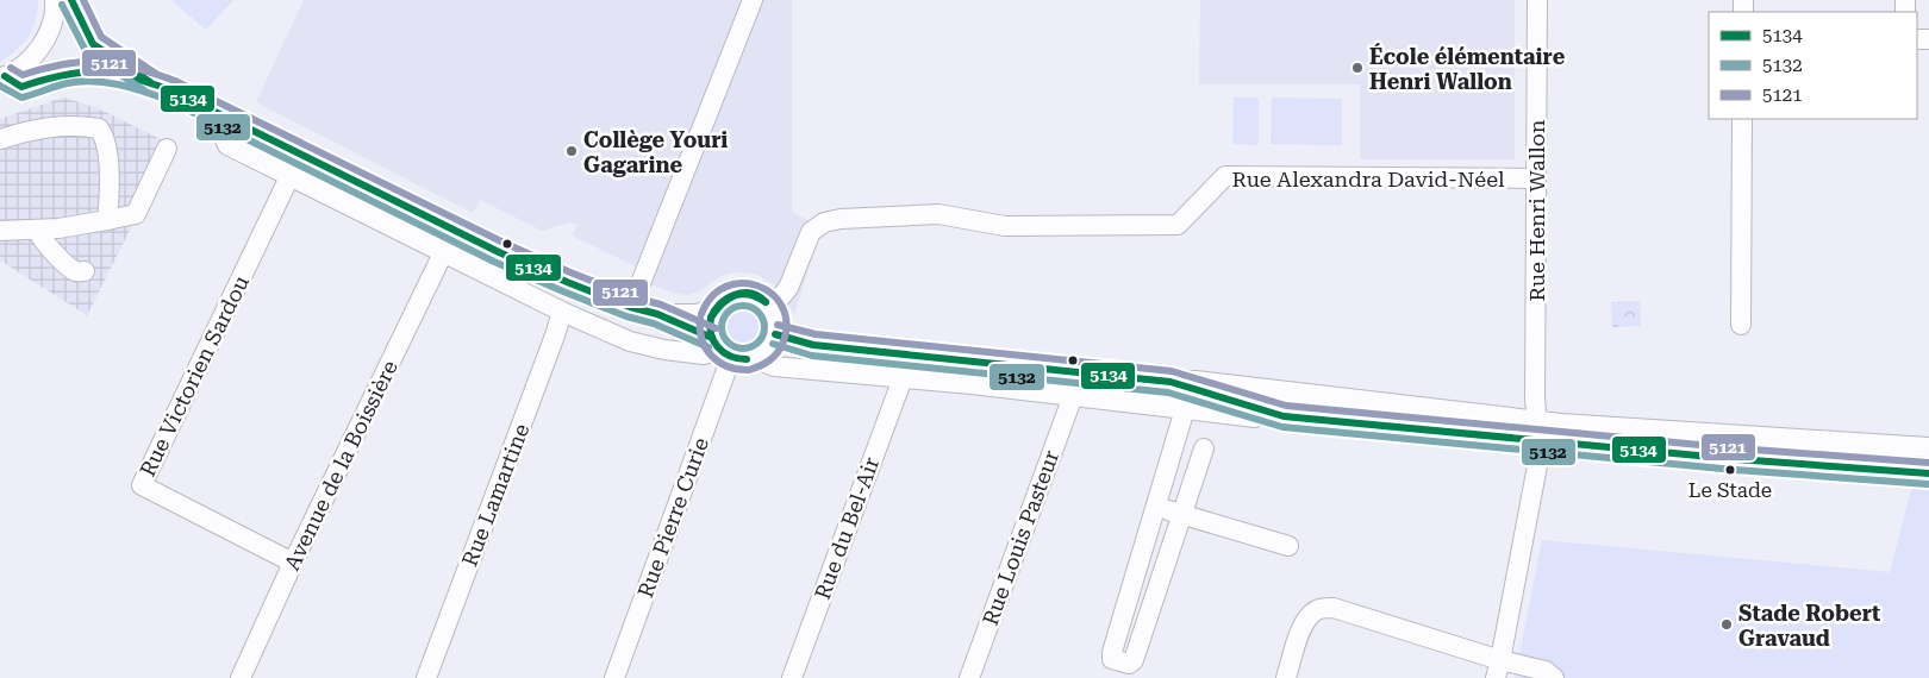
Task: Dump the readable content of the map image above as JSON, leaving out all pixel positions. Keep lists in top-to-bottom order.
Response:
{
  "streets": {
    "street": [
      "Rue Alexandra David-Néel",
      "Rue Henri Wallon",
      "Rue Victorien Sardou",
      "Avenue de la Boissière",
      "Rue Lamartine",
      "Rue Pierre Curie",
      "Rue du Bel-Air",
      "Rue Louis Pasteur"
    ]
  },
  "crossings": [
    ["Rue Alexandra David-Néel", "Rue Henri Wallon"],
    ["Rue Alexandra David-Néel", "Rue Pierre Curie"],
    ["Rue Victorien Sardou", "Avenue de la Boissière"]
  ],
  "places": [
    "École élémentaire Henri Wallon",
    "Collège Youri Gagarine",
    "Le Stade",
    "Stade Robert Gravaud"
  ],
  "lines": ["transit line 5134", "transit line 5121", "transit line 5132"],
  "legend": ["5134", "5132", "5121"]
}
